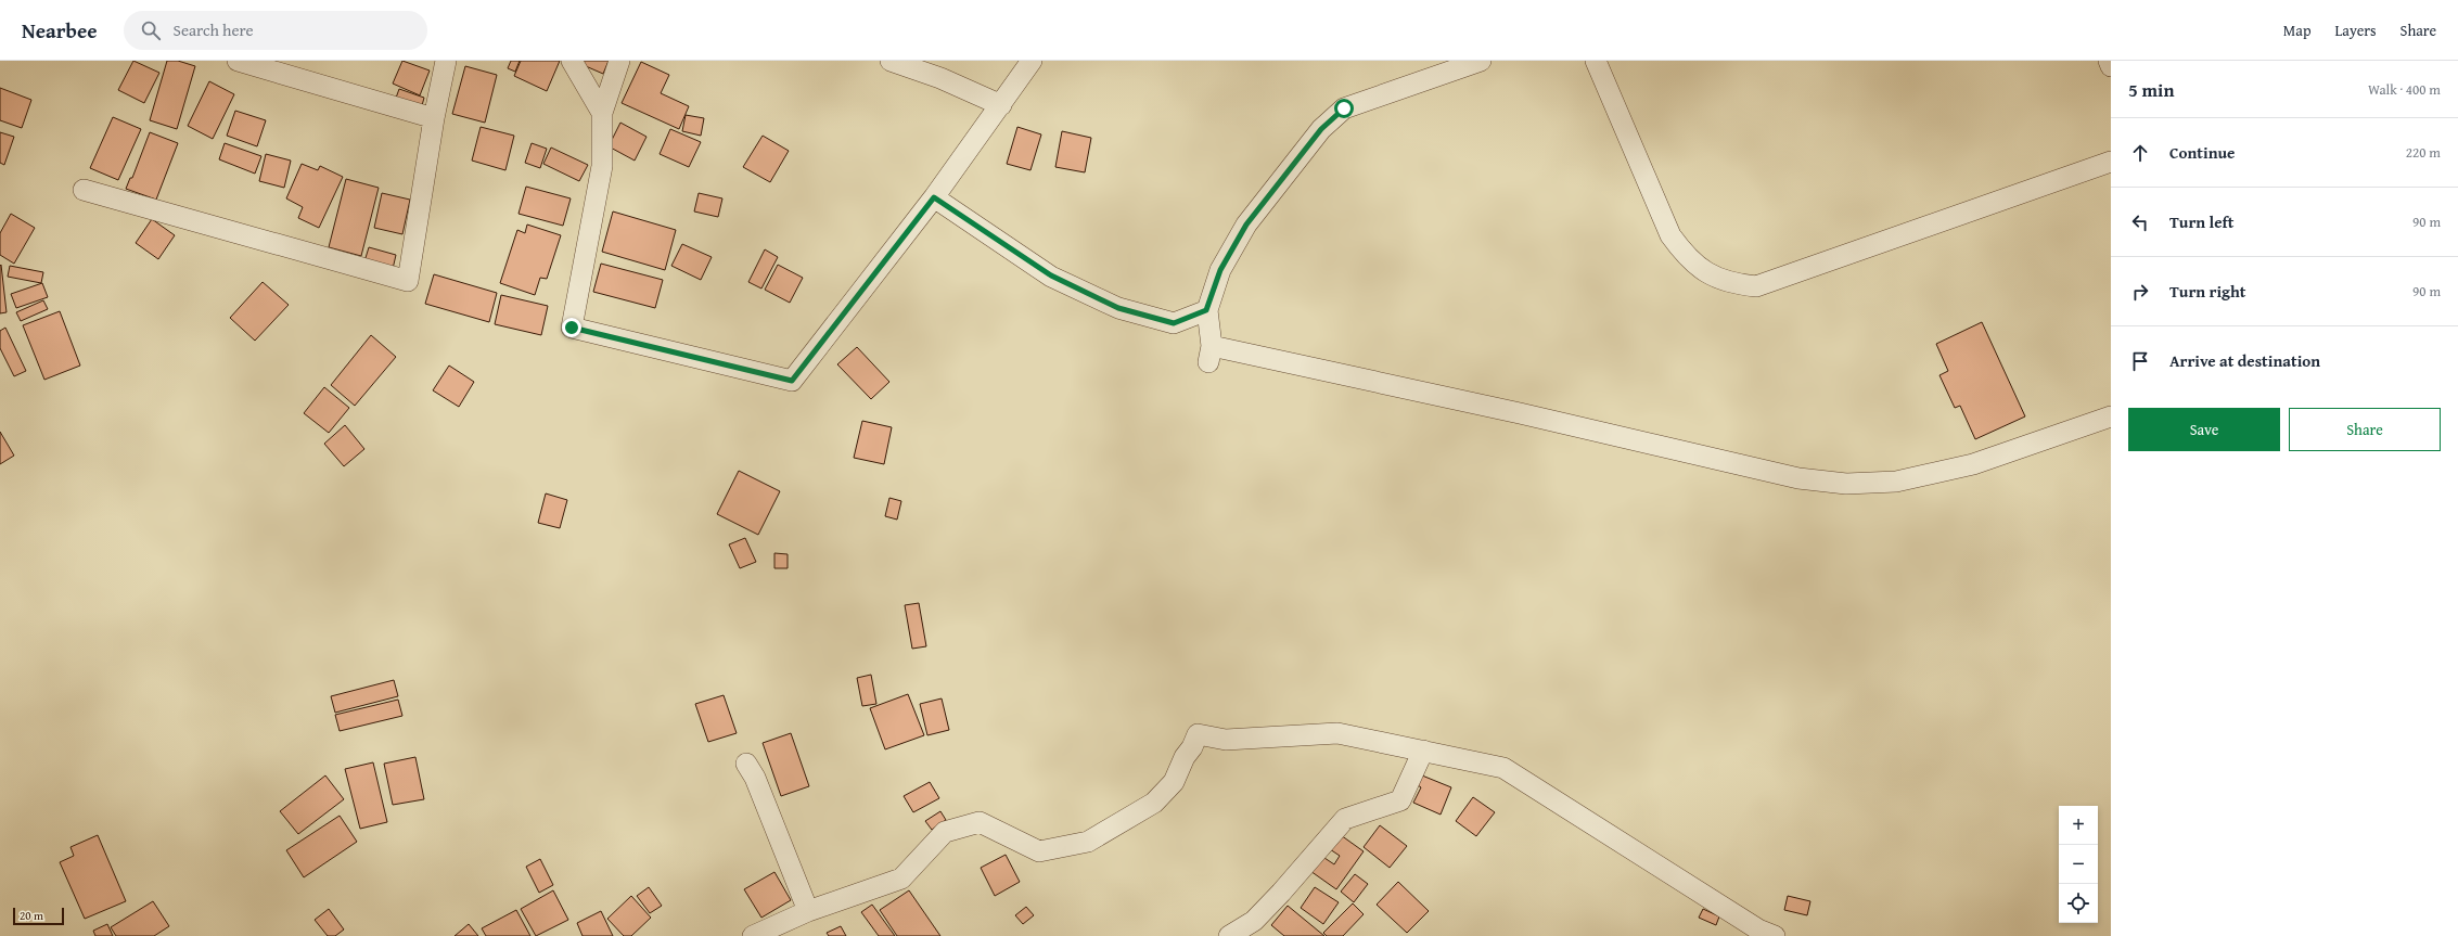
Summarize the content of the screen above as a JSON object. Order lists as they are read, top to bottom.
{
  "scale_bar": "20 m",
  "page": {
    "header": "Nearbee",
    "search": "Search here",
    "nav": ["Map", "Layers", "Share"],
    "heading": ["5 min", "Walk · 400 m"],
    "list": [
      ["Continue", "220 m"],
      ["Turn left", "90 m"],
      ["Turn right", "90 m"],
      "Arrive at destination"
    ],
    "buttons": ["Save", "Share"],
    "map_buttons": ["+", "−"],
    "scale": "20 m"
  }
}
